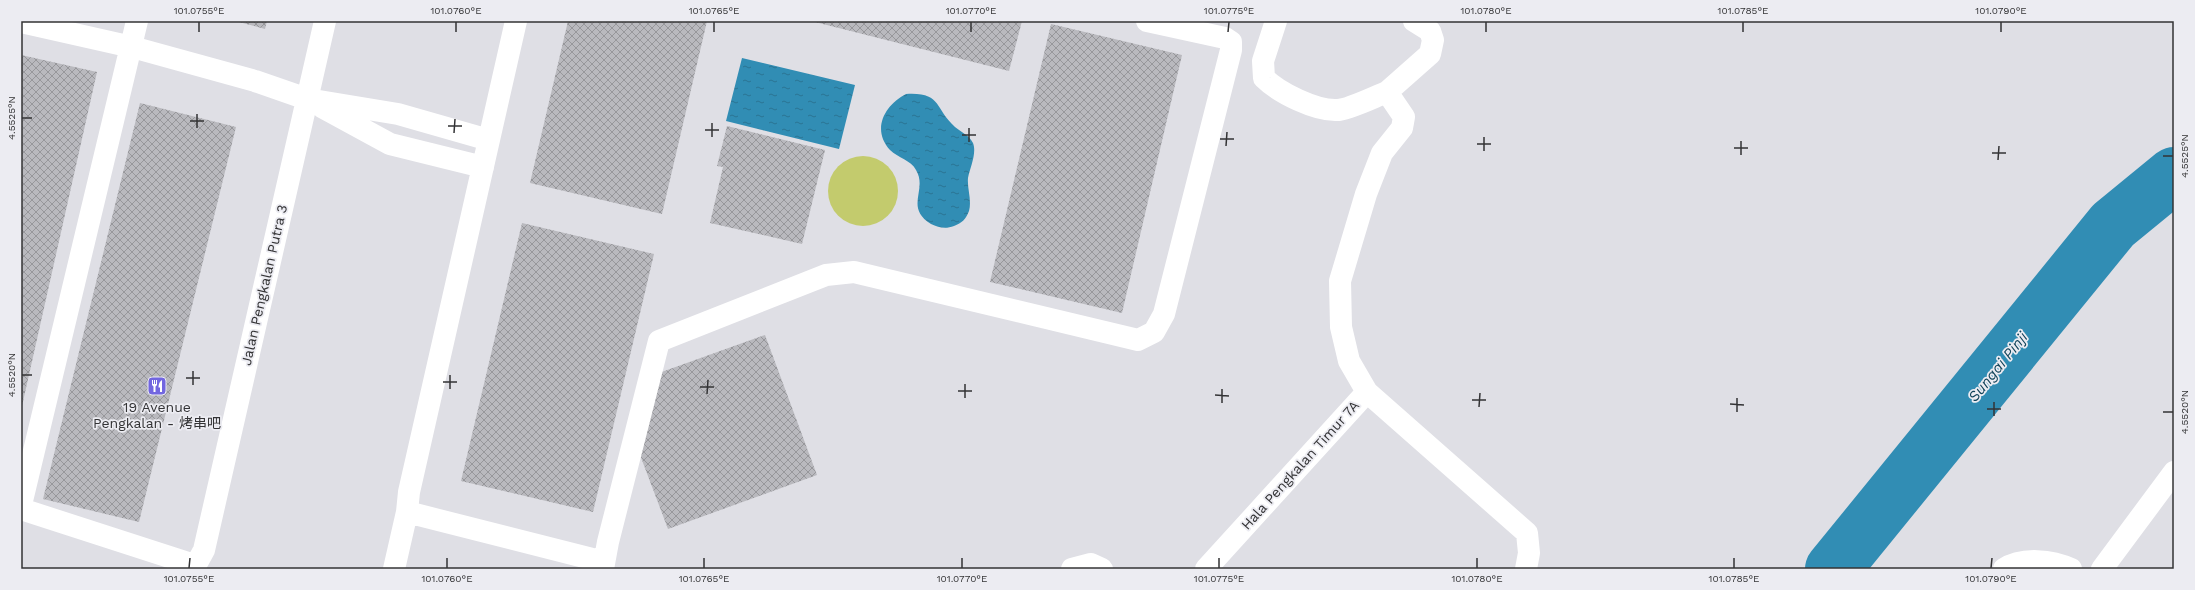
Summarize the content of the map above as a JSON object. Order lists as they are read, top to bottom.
{
  "streets": {
    "street": ["Jalan Pengkalan Putra 3", "Hala Pengkalan Timur 7A"]
  },
  "water": ["Sungai Pinji"],
  "places": {
    "restaurant": ["19 Avenue Pengkalan - 烤串吧"]
  },
  "coordinates": [
    "101.0755°E",
    "101.0760°E",
    "101.0765°E",
    "101.0770°E",
    "101.0775°E",
    "101.0780°E",
    "101.0785°E",
    "101.0790°E",
    "4.5525°N",
    "4.5520°N"
  ]
}
